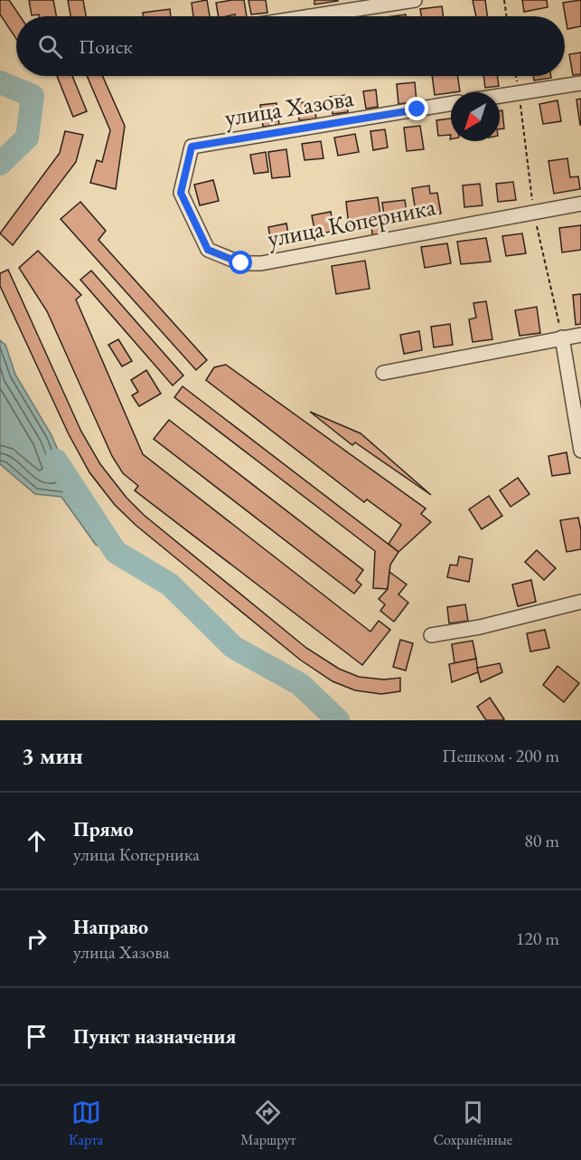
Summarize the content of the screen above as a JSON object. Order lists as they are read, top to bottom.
{
  "streets": {
    "street": ["улица Хазова", "улица Коперника"]
  },
  "crossings": [
    ["улица Хазова", "улица Коперника"]
  ],
  "north": "bottom left",
  "page": {
    "search": "Поиск",
    "heading": ["3 мин", "Пешком · 200 m"],
    "list": [
      ["Прямо", "улица Коперника", "80 m"],
      ["Направо", "улица Хазова", "120 m"],
      "Пункт назначения"
    ],
    "nav": ["Карта", "Маршрут", "Сохранённые"]
  }
}
